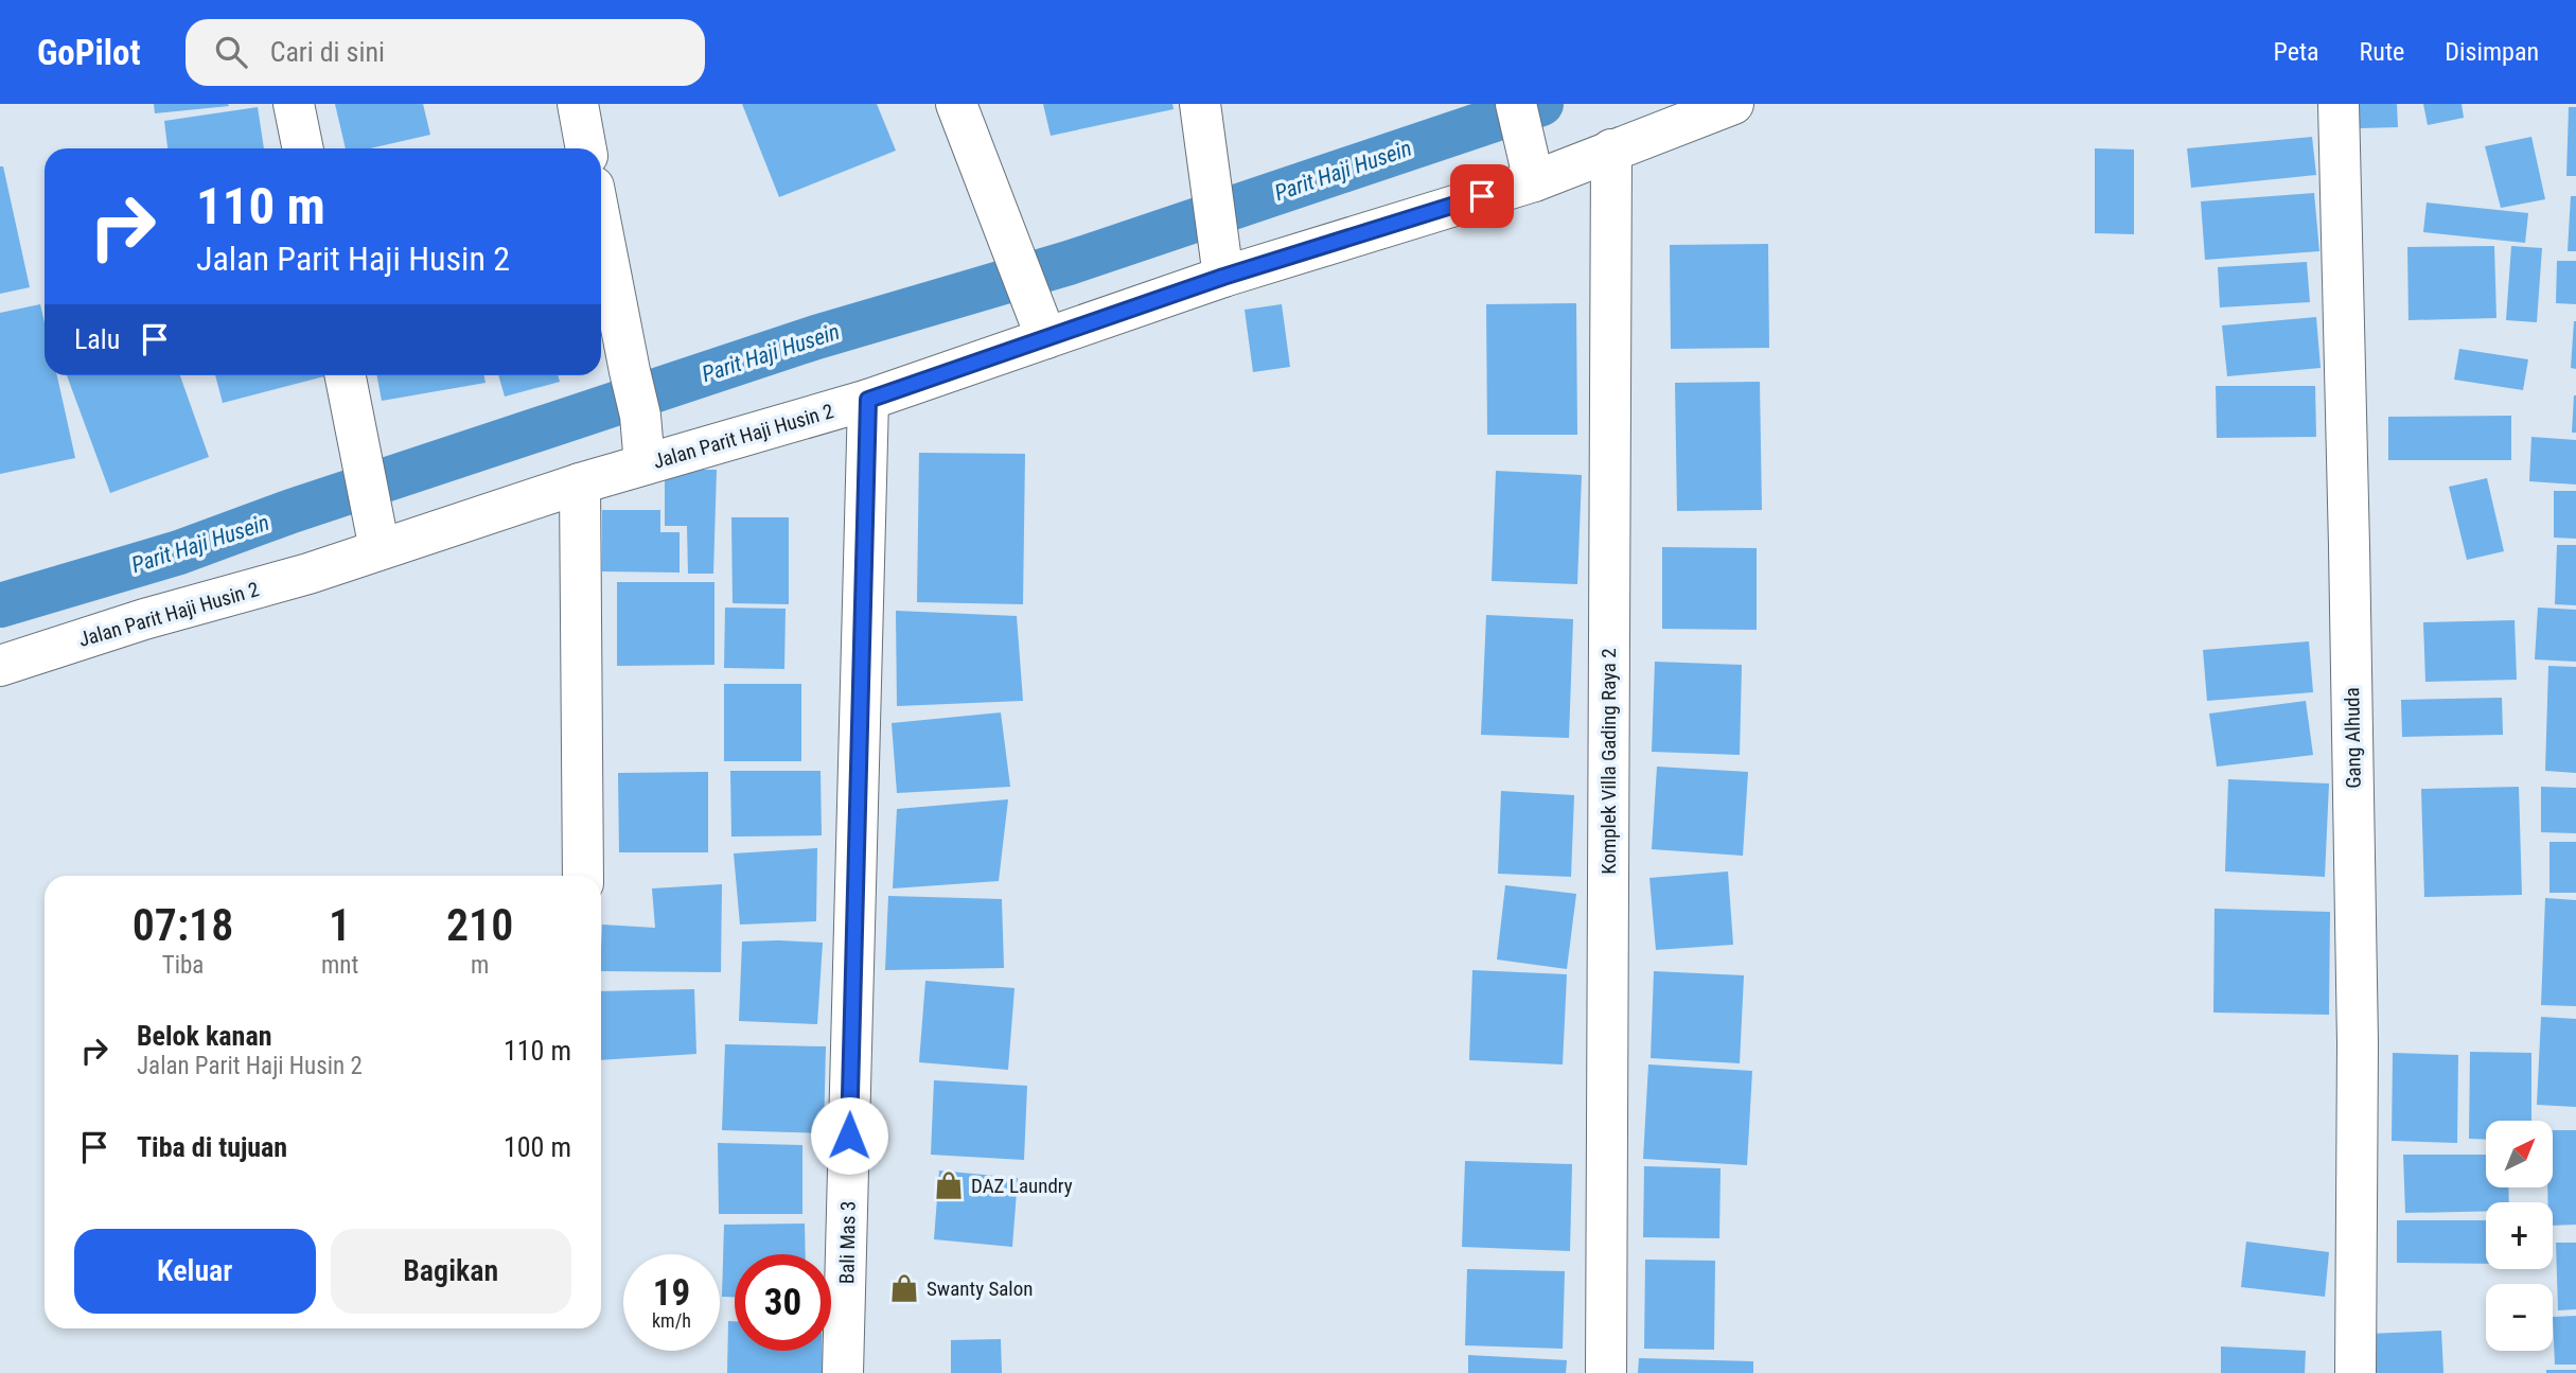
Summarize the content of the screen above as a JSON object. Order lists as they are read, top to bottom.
{
  "streets": {
    "street": [
      "Jalan Parit Haji Husin 2",
      "Gang Alhuda",
      "Komplek Villa Gading Raya 2",
      "Bali Mas 3"
    ]
  },
  "crossings": [
    ["Jalan Parit Haji Husin 2", "Komplek Villa Gading Raya 2"],
    ["Jalan Parit Haji Husin 2", "Bali Mas 3"]
  ],
  "water": ["Parit Haji Husein"],
  "places": {
    "shop": ["DAZ Laundry", "Swanty Salon"]
  },
  "north": "top right",
  "page": {
    "header": "GoPilot",
    "search": "Cari di sini",
    "nav": ["Peta", "Rute", "Disimpan"],
    "turn": ["110 m", "Jalan Parit Haji Husin 2"],
    "then": "Lalu",
    "eta": [
      "07:18",
      "Tiba",
      "1",
      "mnt",
      "210",
      "m"
    ],
    "list": [
      {
        "name": "Belok kanan",
        "note": "Jalan Parit Haji Husin 2",
        "value": "110 m"
      },
      {
        "name": "Tiba di tujuan",
        "value": "100 m"
      }
    ],
    "map_buttons": ["+", "−"],
    "buttons": ["Keluar", "Bagikan"],
    "speed": "19 km/h",
    "limit": "30"
  }
}
